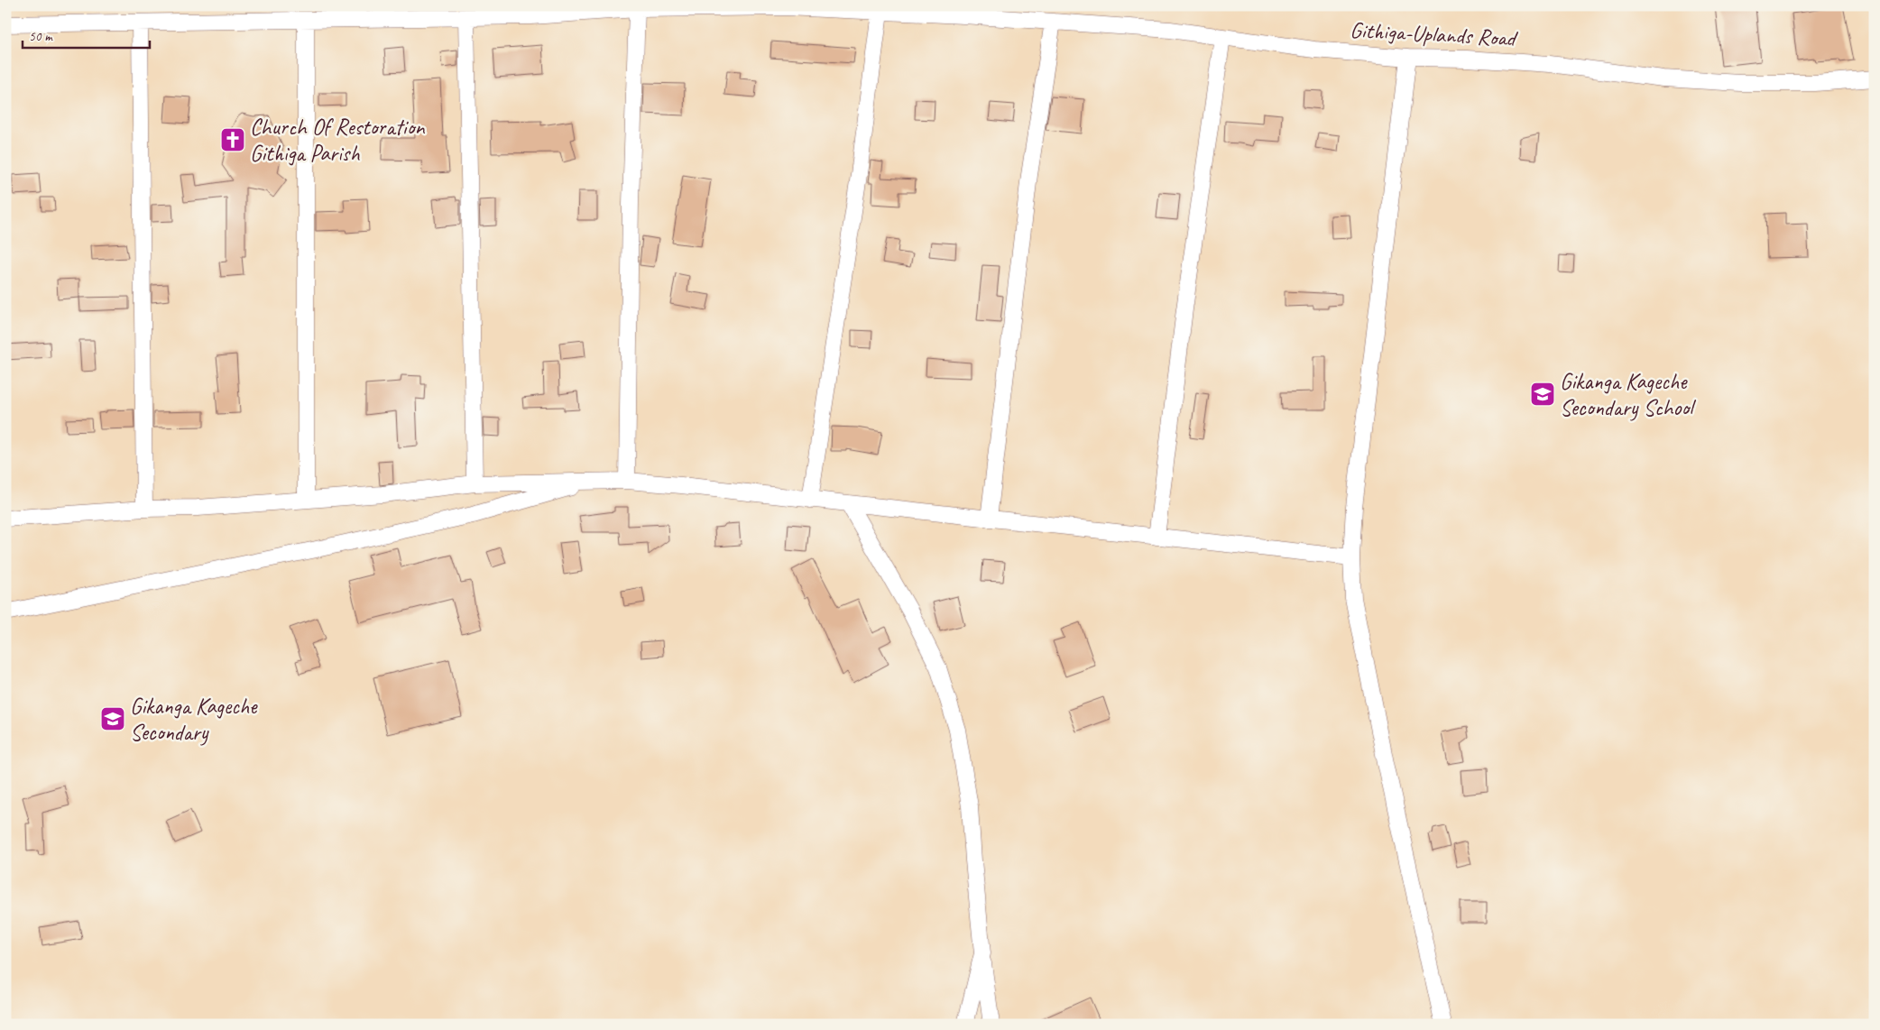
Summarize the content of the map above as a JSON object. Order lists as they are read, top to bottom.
{
  "streets": {
    "street": ["Githiga-Uplands Road"]
  },
  "places": {
    "church": ["Church Of Restoration Githiga Parish"],
    "school or university": ["Gikanga Kageche Secondary School", "Gikanga Kageche Secondary"]
  },
  "scale_bar": "50 m"
}
